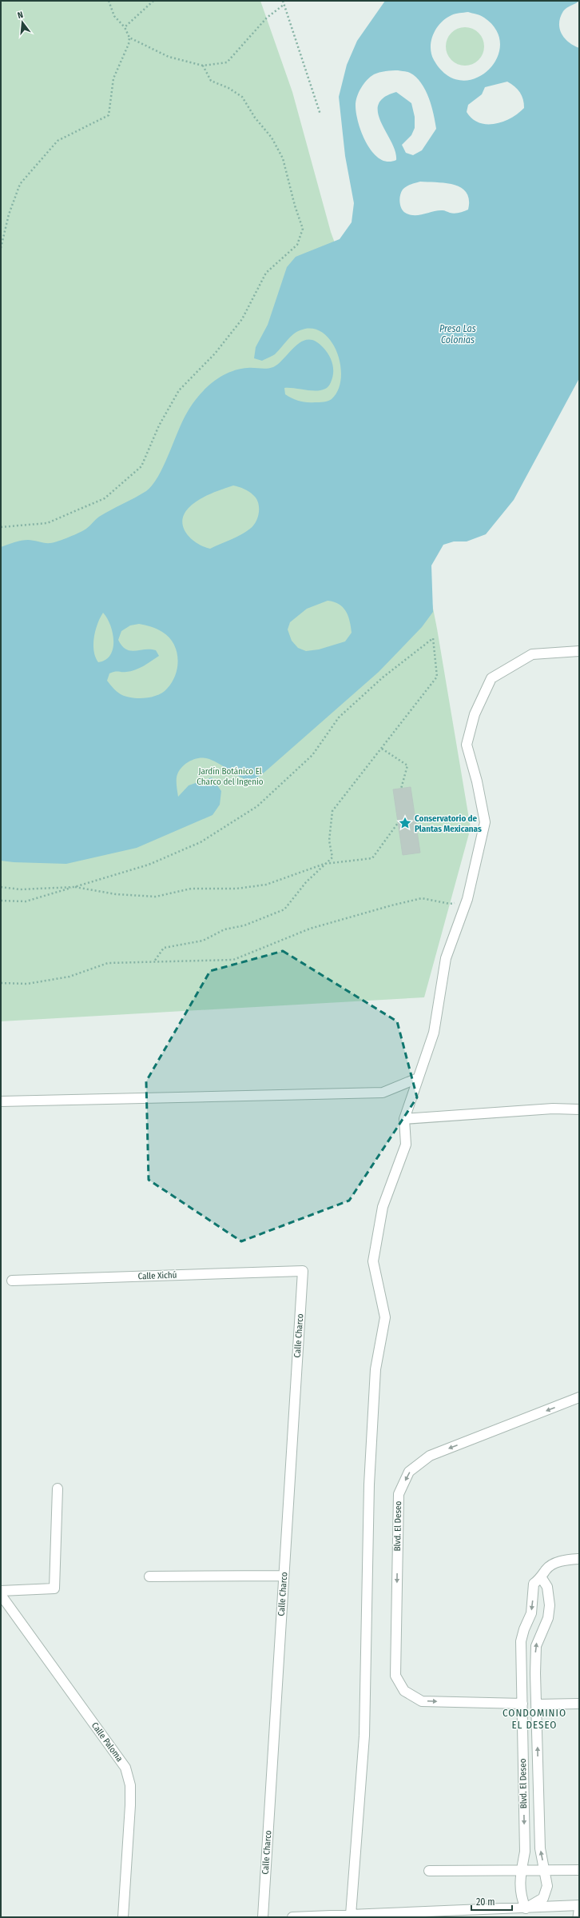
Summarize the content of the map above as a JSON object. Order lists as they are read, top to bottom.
{
  "streets": {
    "street": [
      "Calle Xichú",
      "Calle Charco",
      "Blvd. El Deseo",
      "Calle Paloma"
    ]
  },
  "crossings": [
    ["Calle Xichú", "Calle Charco"]
  ],
  "districts": ["CONDOMINIO EL DESEO"],
  "water": ["Presa Las Colonias"],
  "parks": ["Jardín Botánico El Charco del Ingenio"],
  "places": {
    "place": ["Conservatorio de Plantas Mexicanas"]
  },
  "scale_bar": "20 m",
  "north": "top"
}
